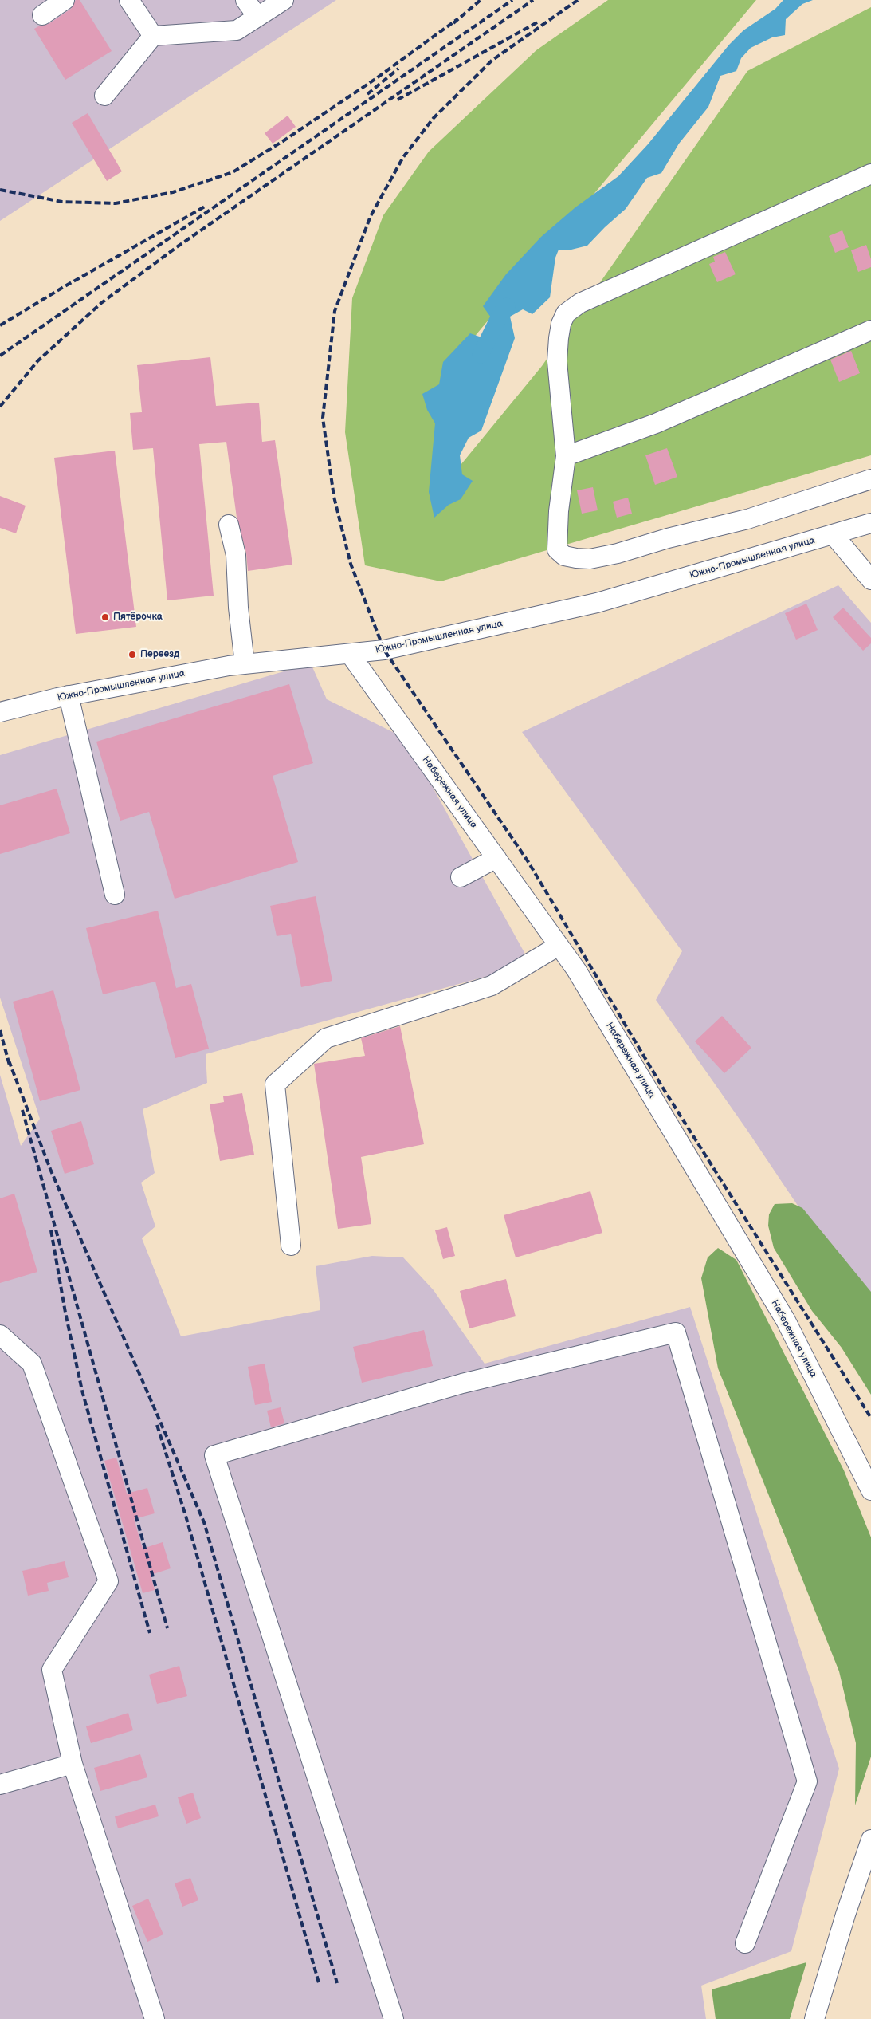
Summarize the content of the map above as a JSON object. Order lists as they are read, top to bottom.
{
  "streets": {
    "street": ["Южно-Промышленная улица", "Набережная улица"]
  },
  "crossings": [
    ["Южно-Промышленная улица", "Набережная улица"]
  ],
  "places": ["Пятёрочка", "Переезд"]
}
